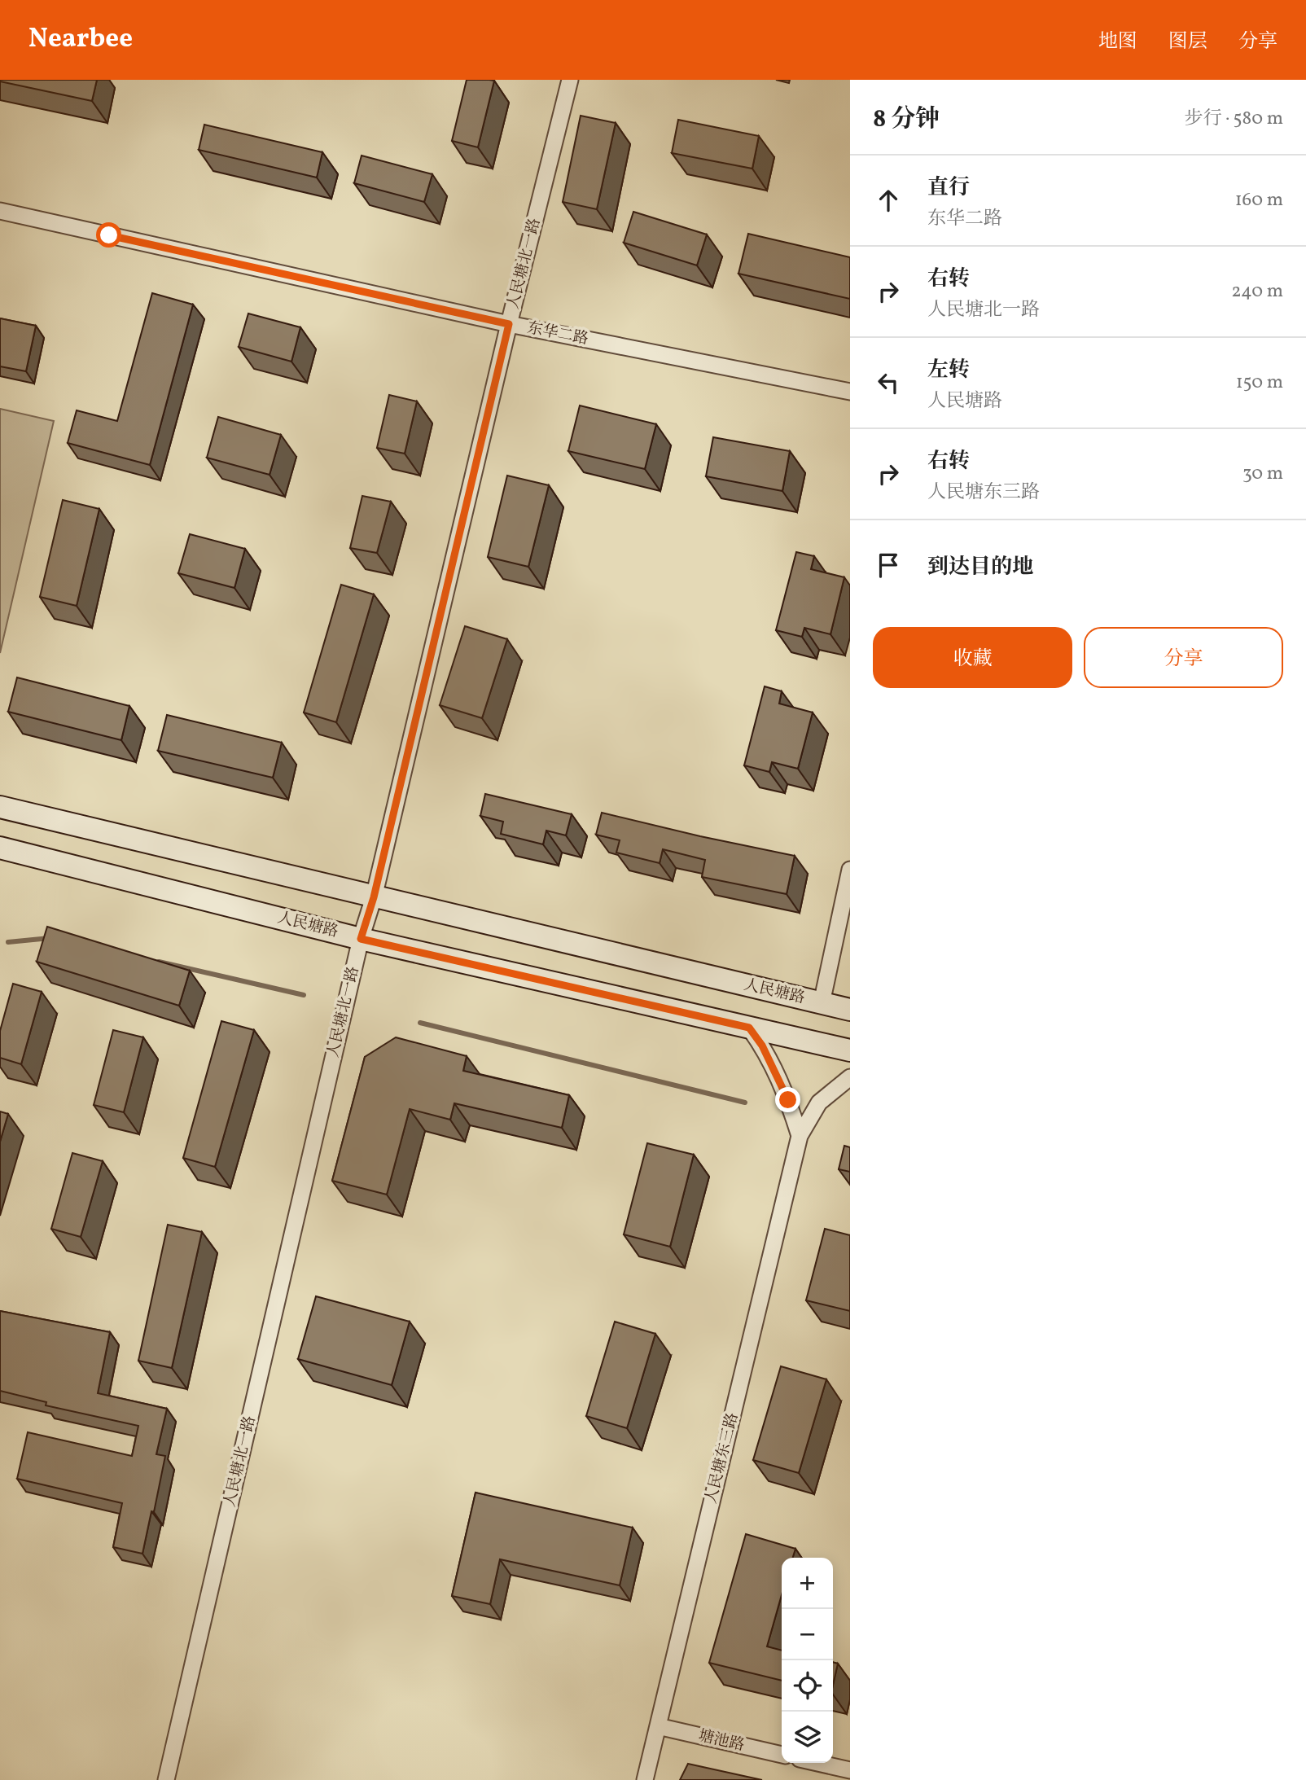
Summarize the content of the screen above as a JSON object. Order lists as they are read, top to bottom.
{
  "streets": {
    "main road": ["人民塘路"],
    "street": [
      "人民塘北一路",
      "东华二路",
      "人民塘东三路",
      "塘池路"
    ]
  },
  "crossings": [
    ["人民塘北一路", "东华二路"],
    ["人民塘北一路", "人民塘路"],
    ["人民塘东三路", "塘池路"]
  ],
  "page": {
    "header": "Nearbee",
    "nav": ["地图", "图层", "分享"],
    "heading": ["8 分钟", "步行 · 580 m"],
    "list": [
      ["直行", "东华二路", "160 m"],
      ["右转", "人民塘北一路", "240 m"],
      ["左转", "人民塘路", "150 m"],
      ["右转", "人民塘东三路", "30 m"],
      "到达目的地"
    ],
    "buttons": ["收藏", "分享"],
    "map_buttons": ["+", "−"]
  }
}
